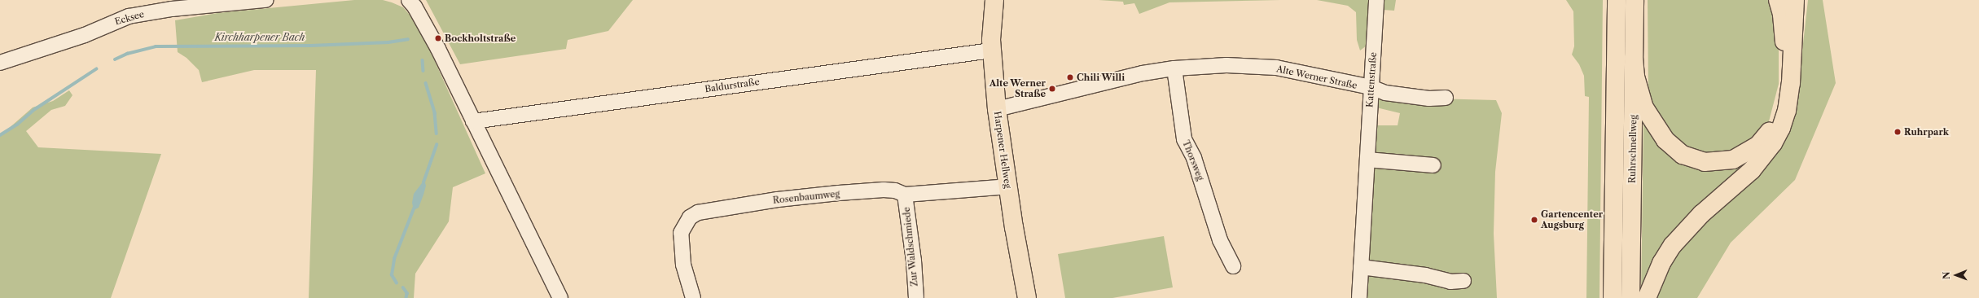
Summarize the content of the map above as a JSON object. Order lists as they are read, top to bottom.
{
  "streets": {
    "main road": ["Ruhrschnellweg", "Harpener Hellweg"],
    "street": [
      "Ecksee",
      "Alte Werner Straße",
      "Kattenstraße",
      "Baldurstraße",
      "Thorsweg",
      "Rosenbaumweg",
      "Zur Waldschmiede"
    ]
  },
  "crossings": [
    ["Alte Werner Straße", "Kattenstraße"],
    ["Alte Werner Straße", "Harpener Hellweg"],
    ["Alte Werner Straße", "Thorsweg"],
    ["Baldurstraße", "Harpener Hellweg"],
    ["Harpener Hellweg", "Rosenbaumweg"],
    ["Rosenbaumweg", "Zur Waldschmiede"]
  ],
  "water": ["Kirchharpener Bach"],
  "places": [
    "Bockholtstraße",
    "Chili Willi",
    "Alte Werner Straße",
    "Ruhrpark",
    "Gartencenter Augsburg"
  ],
  "north": "left"
}
